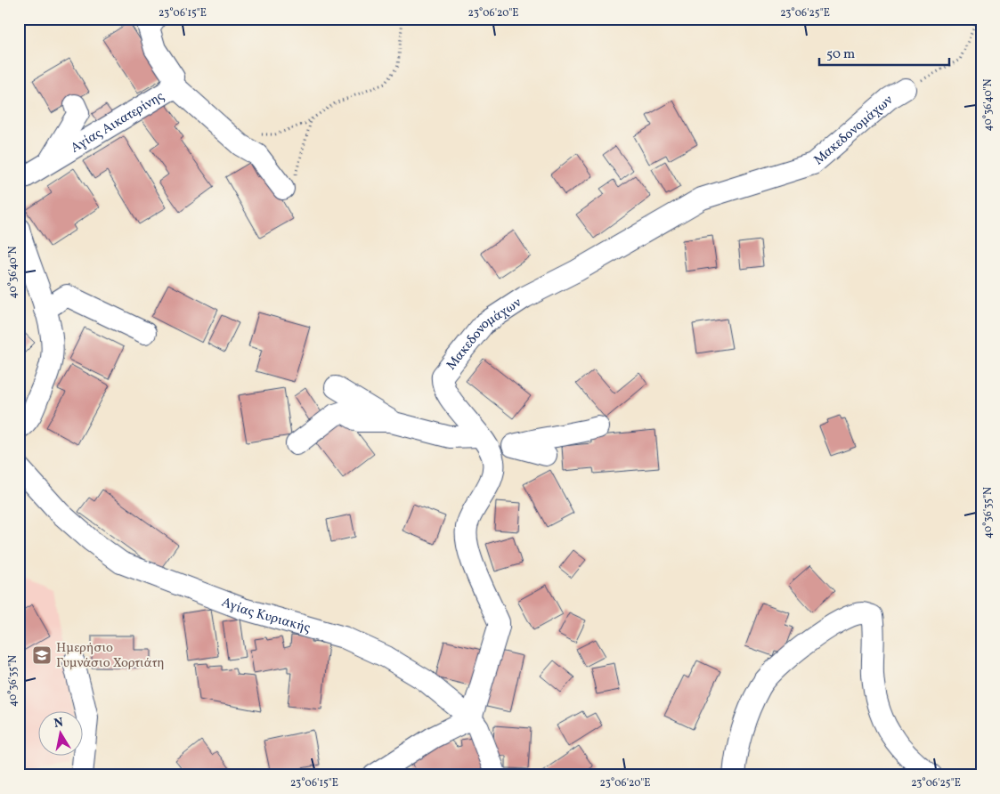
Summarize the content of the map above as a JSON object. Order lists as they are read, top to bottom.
{
  "streets": {
    "street": ["Αγίας Αικατερίνης", "Μακεδονομάχων", "Αγίας Κυριακής"]
  },
  "places": {
    "school or university": ["Ημερήσιο Γυμνάσιο Χορτιάτη"]
  },
  "scale_bar": "50 m",
  "north": "top",
  "coordinates": [
    "23°06'15\"E",
    "23°06'20\"E",
    "23°06'25\"E",
    "40°36'40\"N",
    "40°36'35\"N"
  ]
}
